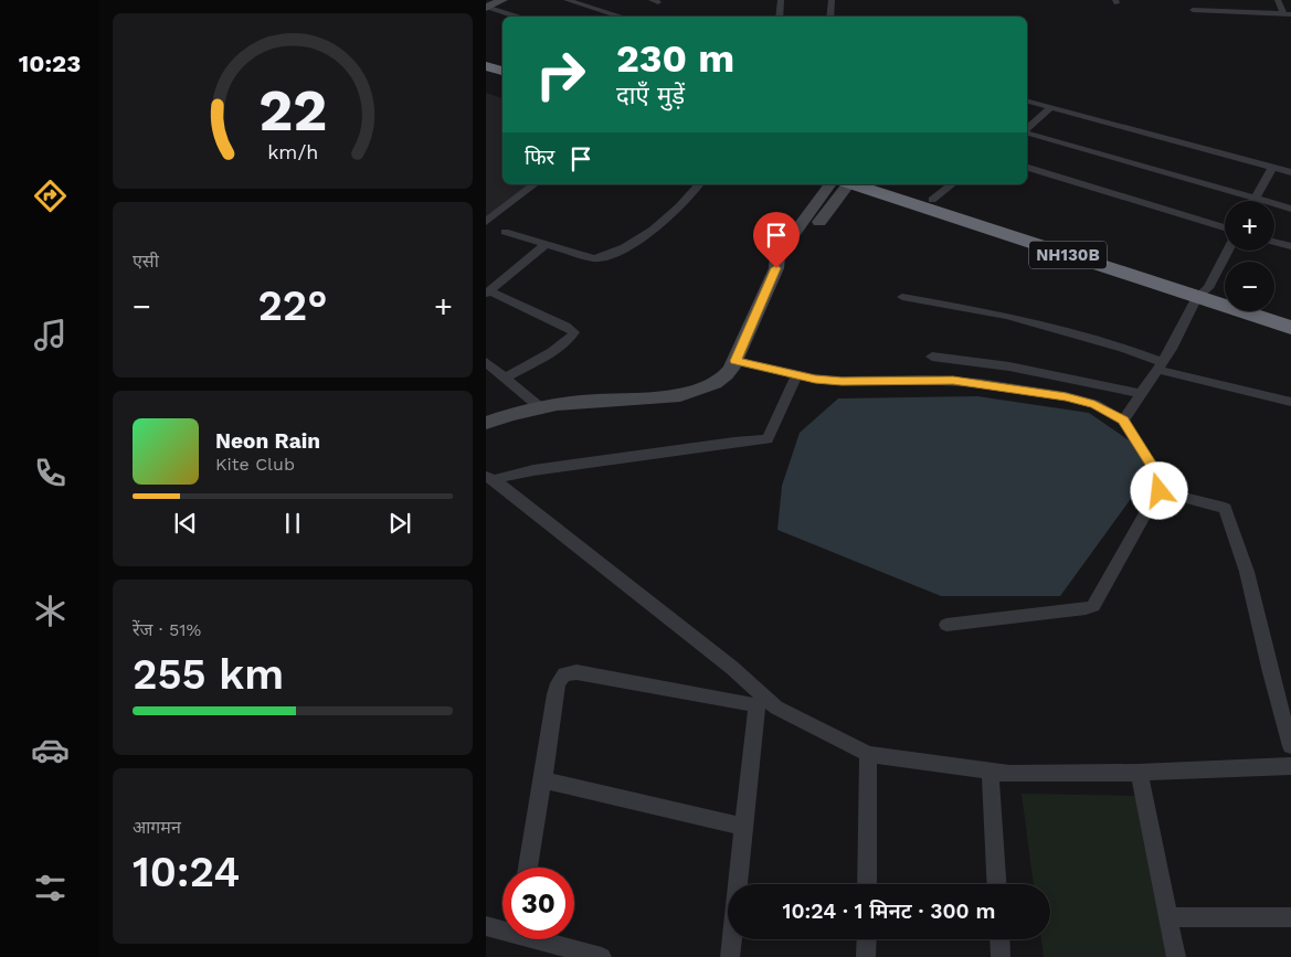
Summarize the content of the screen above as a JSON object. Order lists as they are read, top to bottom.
{
  "streets": {
    "highway": ["NH130B"]
  },
  "page": {
    "tabs": "10:23",
    "turn": ["230 m", "दाएँ मुड़ें"],
    "then": "फिर",
    "map_buttons": ["+", "−"],
    "tile": [
      "एसी",
      ["रेंज · 51%", "255 km"],
      ["आगमन", "10:24"]
    ],
    "heat": ["−", "22°", "+"],
    "song": ["Neon Rain", "Kite Club"],
    "limit": "30",
    "trip": "10:24 · 1 मिनट · 300 m",
    "gauge": ["22", "km/h"]
  }
}
